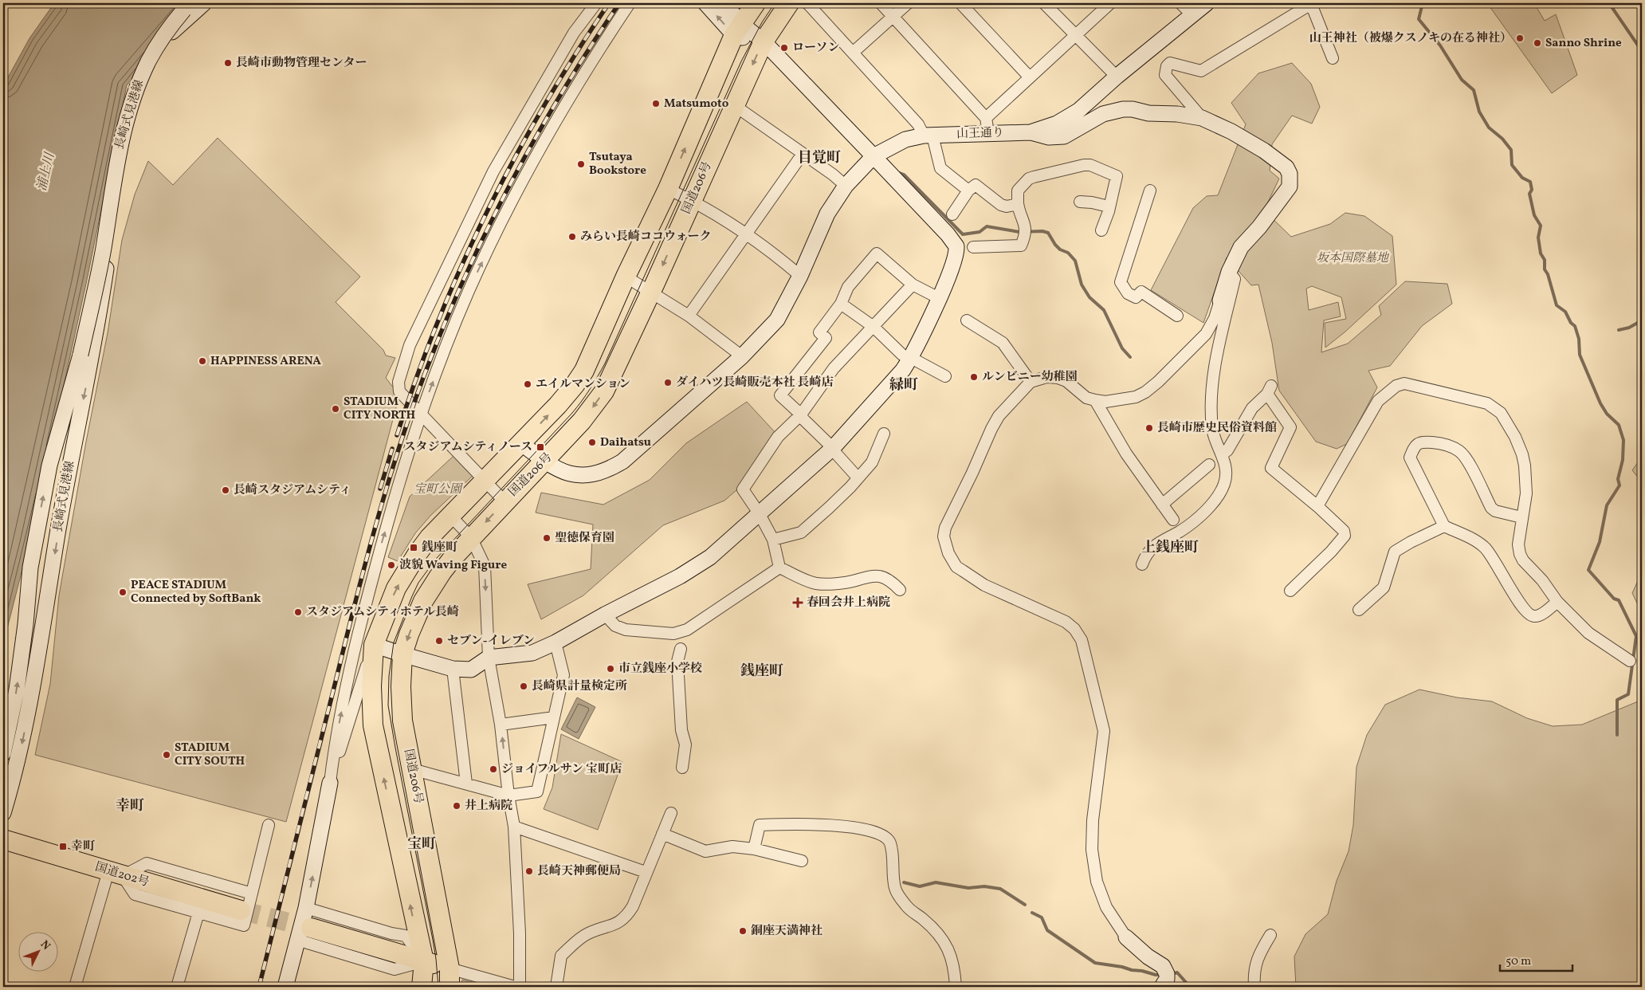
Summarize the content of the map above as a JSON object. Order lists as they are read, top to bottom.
{
  "streets": {
    "highway": ["国道206号", "国道202号"],
    "street": ["長崎式見港線", "山王通り"]
  },
  "crossings": [
    ["山王通り", "国道206号"]
  ],
  "districts": [
    "目覚町",
    "緑町",
    "上銭座町",
    "銭座町",
    "幸町",
    "宝町"
  ],
  "water": ["浦上川"],
  "parks": ["坂本国際墓地", "宝町公園"],
  "places": {
    "other": [
      "山王神社（被爆クスノキの在る神社）",
      "Sanno Shrine",
      "ローソン",
      "長崎市動物管理センター",
      "Matsumoto",
      "Tsutaya Bookstore",
      "みらい長崎ココウォーク",
      "HAPPINESS ARENA",
      "ルンビニー幼稚園",
      "ダイハツ長崎販売本社 長崎店",
      "エイルマンション",
      "STADIUM CITY NORTH",
      "長崎市歴史民俗資料館",
      "Daihatsu",
      "長崎スタジアムシティ",
      "聖徳保育園",
      "波貌 Waving Figure",
      "PEACE STADIUM Connected by SoftBank",
      "スタジアムシティホテル長崎",
      "セブン-イレブン",
      "市立銭座小学校",
      "長崎県計量検定所",
      "STADIUM CITY SOUTH",
      "ジョイフルサン 宝町店",
      "井上病院",
      "長崎天神郵便局",
      "銅座天満神社"
    ],
    "transit": ["スタジアムシティノース", "銭座町", "幸町"],
    "health": ["春回会井上病院"]
  },
  "scale_bar": "50 m",
  "north": "top right"
}
